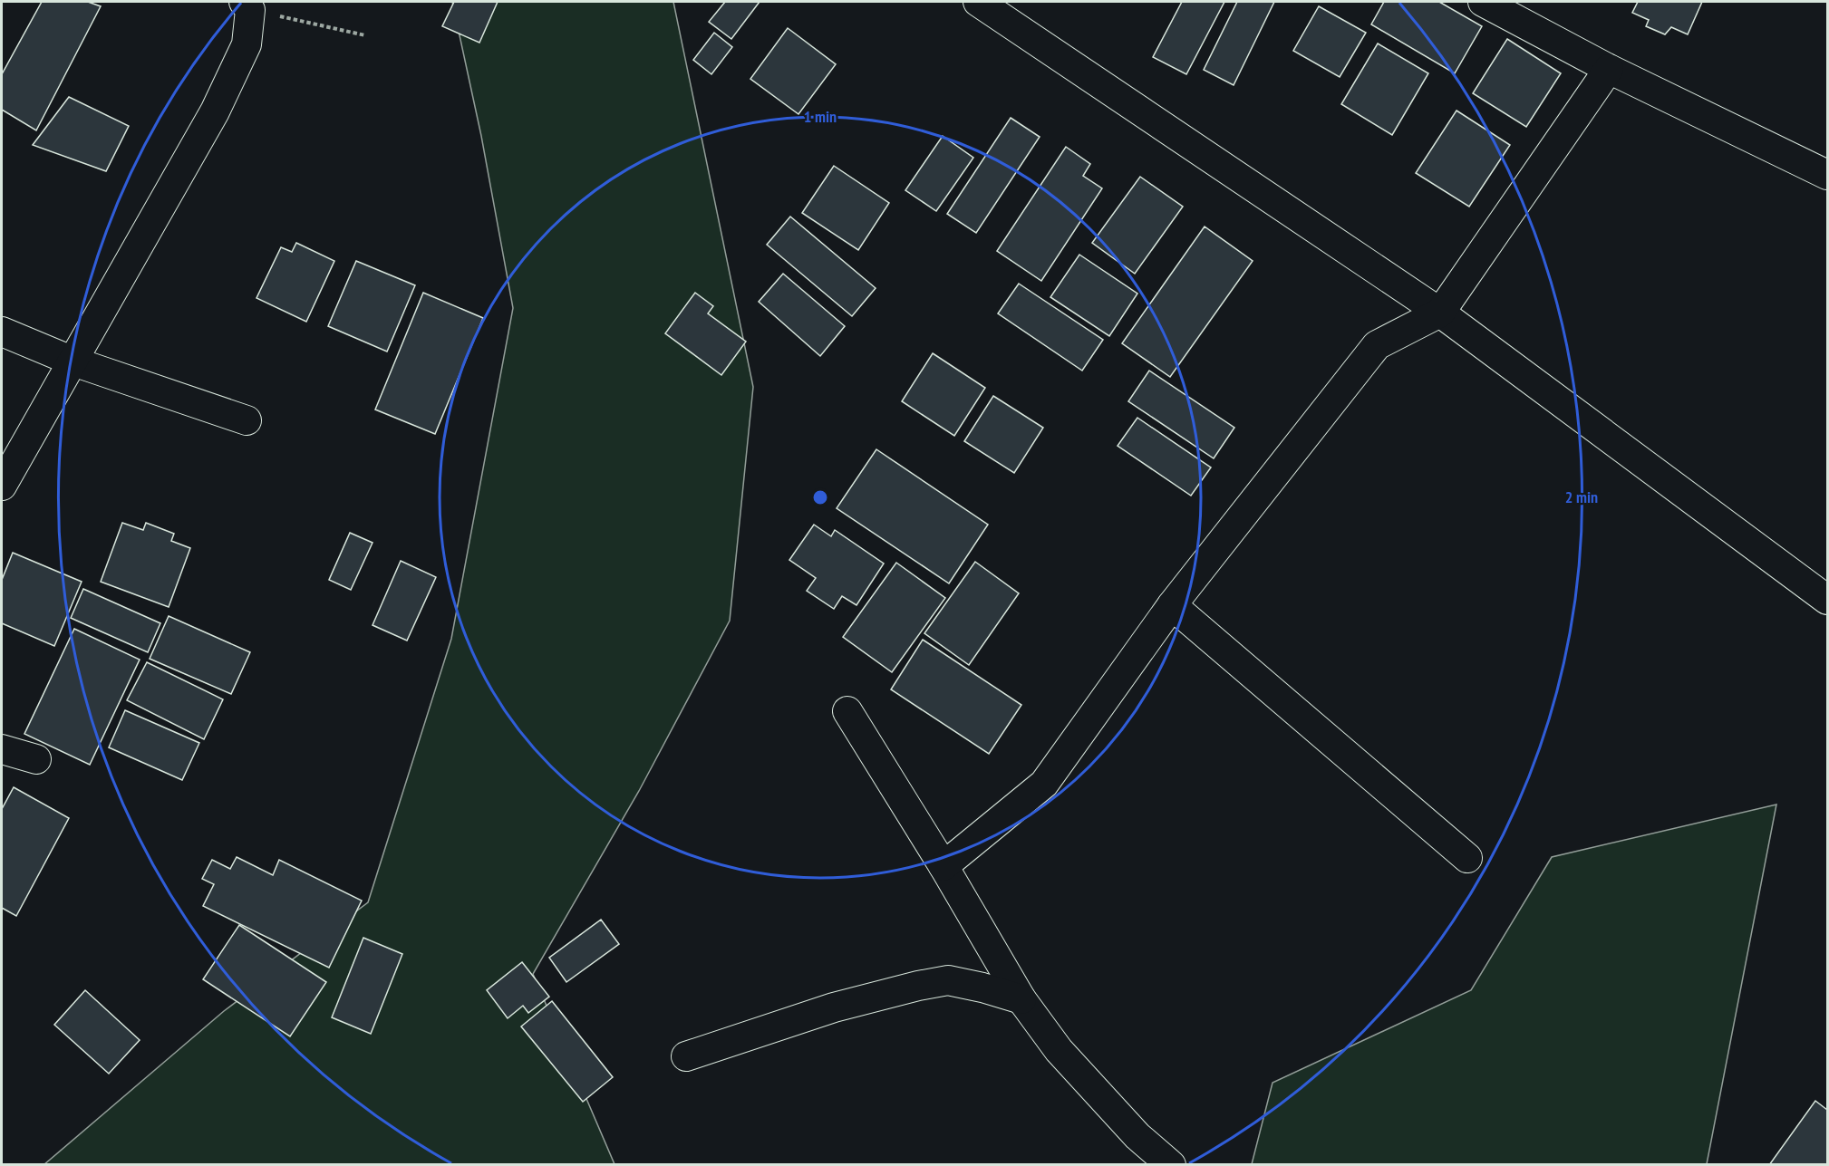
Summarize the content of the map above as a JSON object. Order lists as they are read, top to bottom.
{
  "rings": ["1 min", "2 min"]
}
